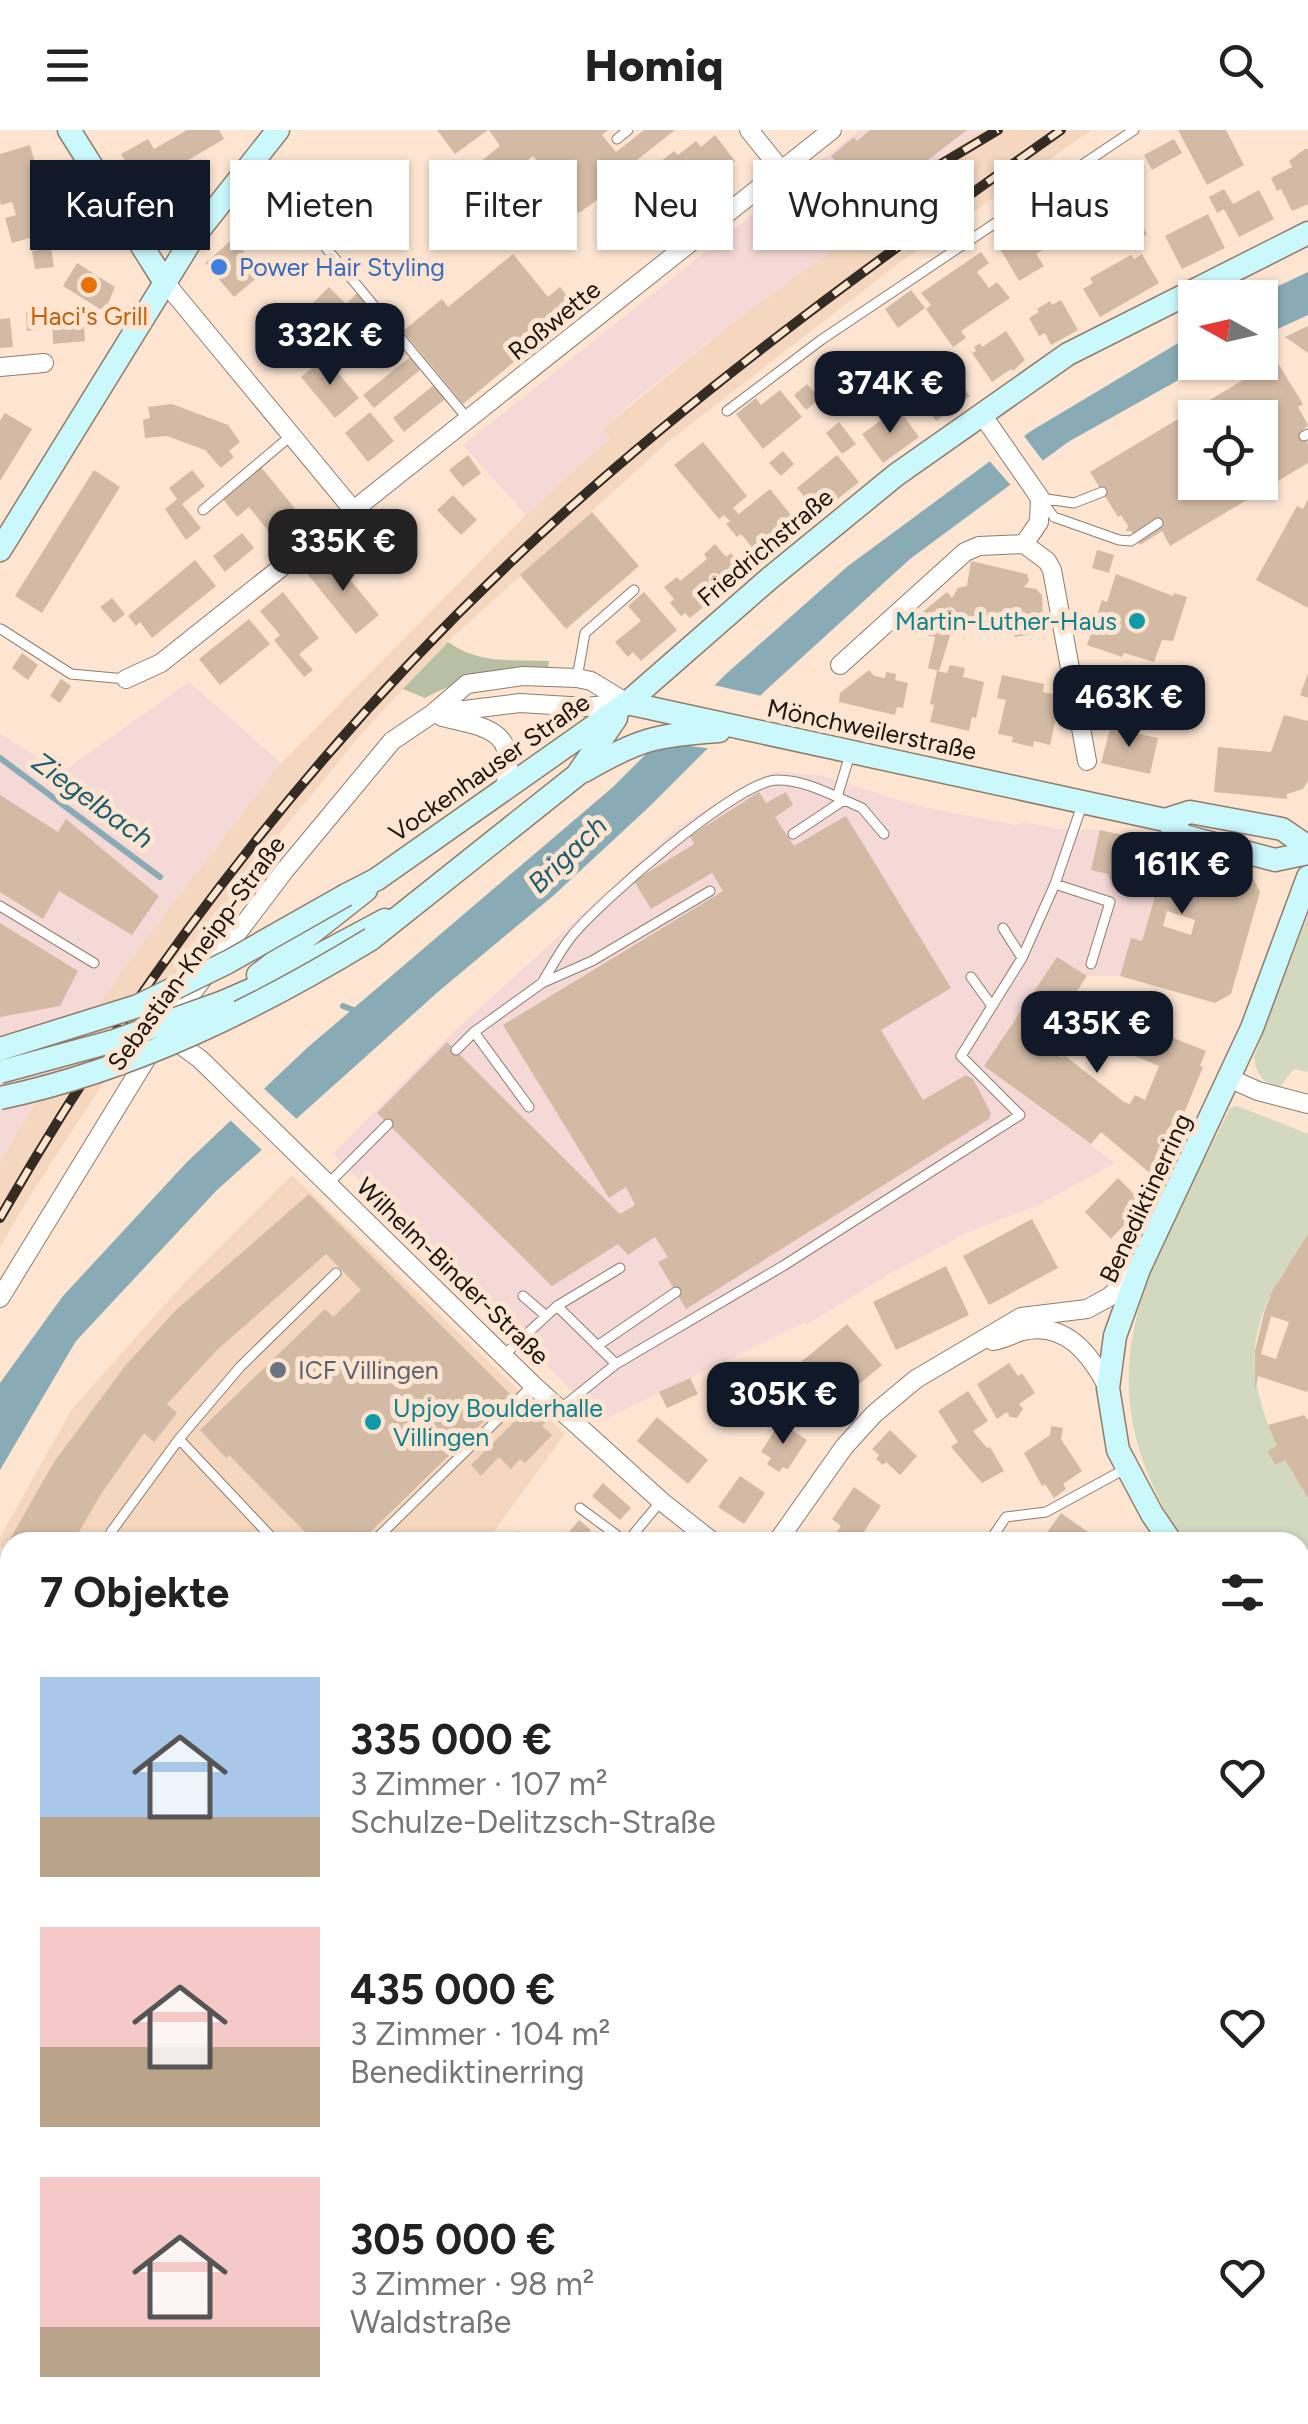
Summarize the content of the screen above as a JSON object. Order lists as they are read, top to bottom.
{
  "streets": {
    "main road": [
      "Friedrichstraße",
      "Mönchweilerstraße",
      "Vockenhauser Straße",
      "Benediktinerring"
    ],
    "street": ["Roßwette", "Sebastian-Kneipp-Straße", "Wilhelm-Binder-Straße"]
  },
  "crossings": [
    ["Friedrichstraße", "Mönchweilerstraße"],
    ["Friedrichstraße", "Vockenhauser Straße"],
    ["Friedrichstraße", "Sebastian-Kneipp-Straße"],
    ["Mönchweilerstraße", "Vockenhauser Straße"],
    ["Mönchweilerstraße", "Sebastian-Kneipp-Straße"],
    ["Vockenhauser Straße", "Sebastian-Kneipp-Straße"],
    ["Sebastian-Kneipp-Straße", "Wilhelm-Binder-Straße"]
  ],
  "water": ["Ziegelbach", "Brigach"],
  "places": [
    "Power Hair Styling",
    "Haci's Grill",
    "Martin-Luther-Haus",
    "ICF Villingen",
    "Upjoy Boulderhalle Villingen"
  ],
  "north": "left",
  "page": {
    "header": "Homiq",
    "chip": [
      "Kaufen",
      "Mieten",
      "Filter",
      "Neu",
      "Wohnung",
      "Haus"
    ],
    "price": [
      "332K €",
      "374K €",
      "335K €",
      "463K €",
      "161K €",
      "435K €",
      "305K €"
    ],
    "heading": "7 Objekte",
    "list": [
      {
        "name": "335 000 €",
        "note": "3 Zimmer · 107 m² · Schulze-Delitzsch-Straße"
      },
      {
        "name": "435 000 €",
        "note": "3 Zimmer · 104 m² · Benediktinerring"
      },
      {
        "name": "305 000 €",
        "note": "3 Zimmer · 98 m² · Waldstraße"
      }
    ]
  }
}
